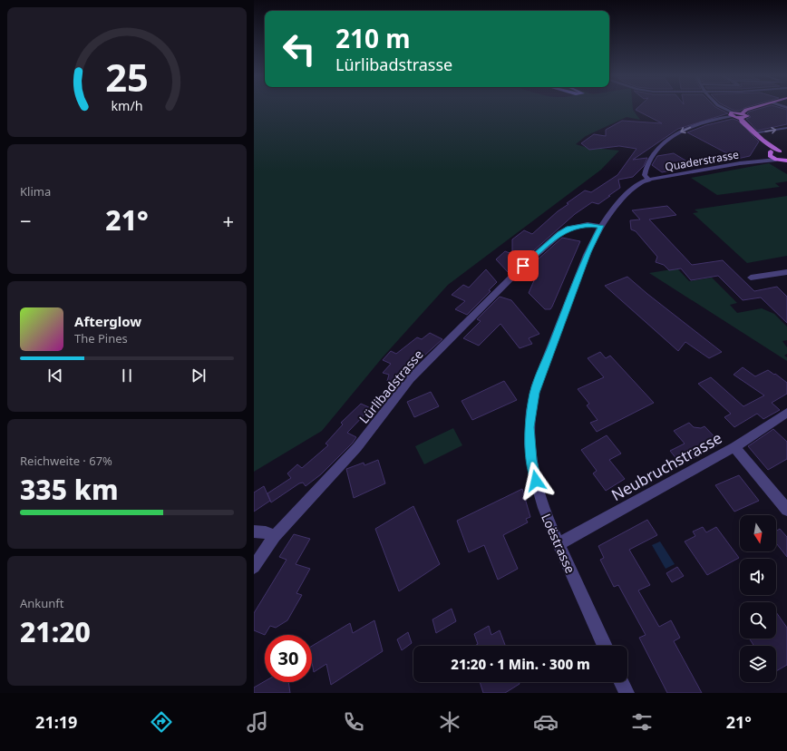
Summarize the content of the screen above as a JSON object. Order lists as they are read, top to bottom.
{
  "streets": {
    "street": [
      "Quaderstrasse",
      "Lürlibadstrasse",
      "Neubruchstrasse",
      "Loëstrasse"
    ]
  },
  "crossings": [
    ["Quaderstrasse", "Loëstrasse"],
    ["Lürlibadstrasse", "Loëstrasse"],
    ["Neubruchstrasse", "Loëstrasse"]
  ],
  "north": "bottom",
  "page": {
    "turn": ["210 m", "Lürlibadstrasse"],
    "tile": [
      "Klima",
      ["Reichweite · 67%", "335 km"],
      ["Ankunft", "21:20"]
    ],
    "heat": ["−", "21°", "+"],
    "song": ["Afterglow", "The Pines"],
    "limit": "30",
    "trip": "21:20 · 1 Min. · 300 m",
    "tabs": ["21:19", "21°"],
    "gauge": ["25", "km/h"]
  }
}
